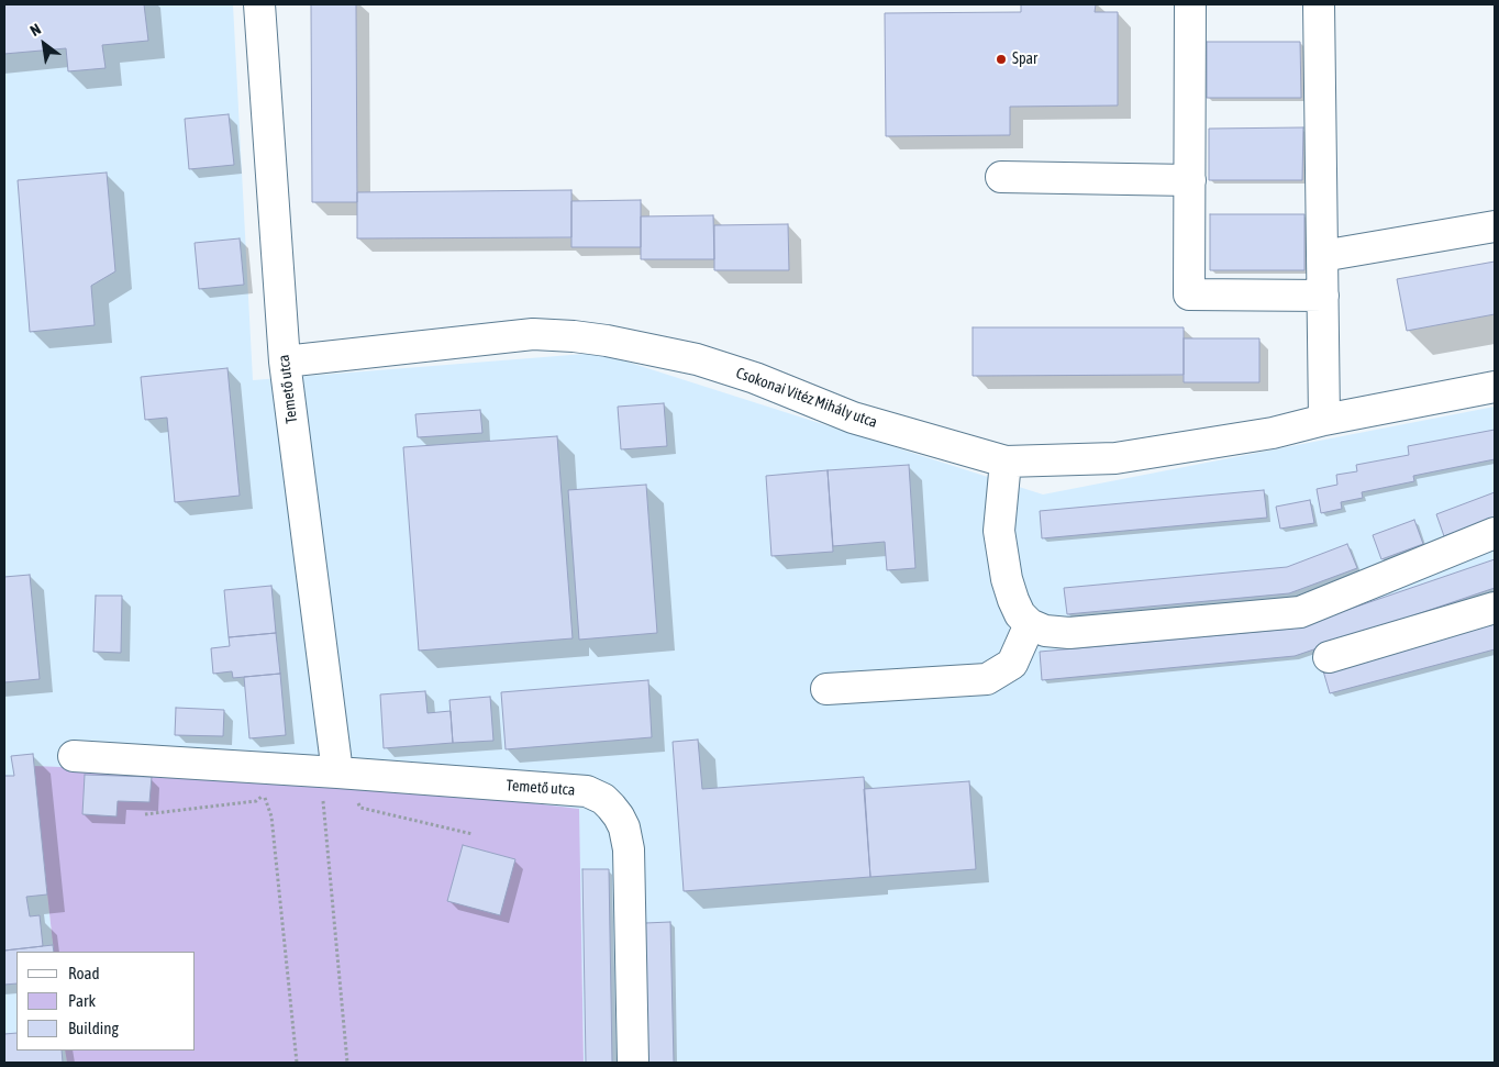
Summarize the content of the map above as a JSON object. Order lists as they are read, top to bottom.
{
  "streets": {
    "street": ["Temető utca", "Csokonai Vitéz Mihály utca"]
  },
  "crossings": [
    ["Temető utca", "Csokonai Vitéz Mihály utca"]
  ],
  "places": ["Spar"],
  "legend": ["Road", "Park", "Building"],
  "north": "top left"
}
